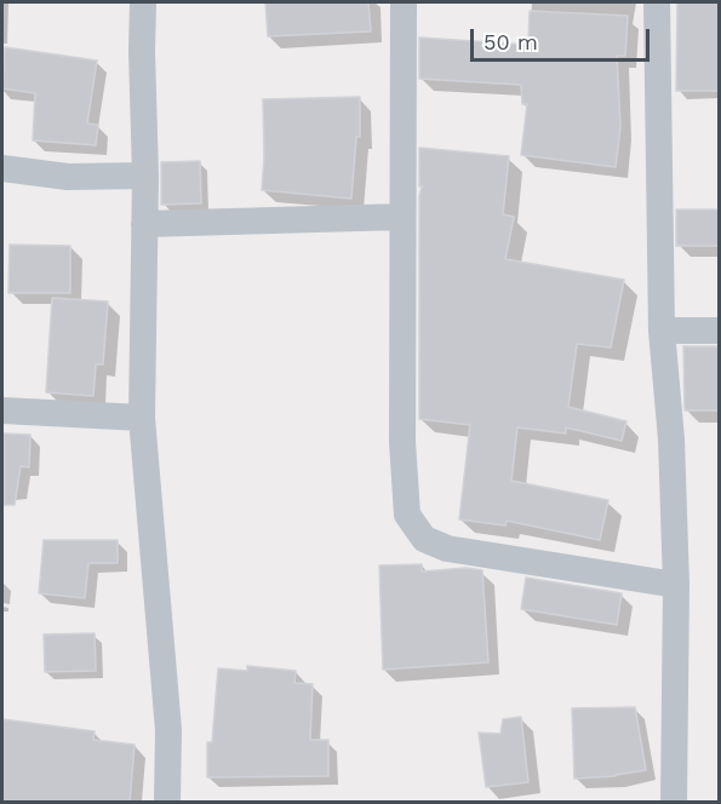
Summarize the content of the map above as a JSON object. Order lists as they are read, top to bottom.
{
  "scale_bar": "50 m"
}
